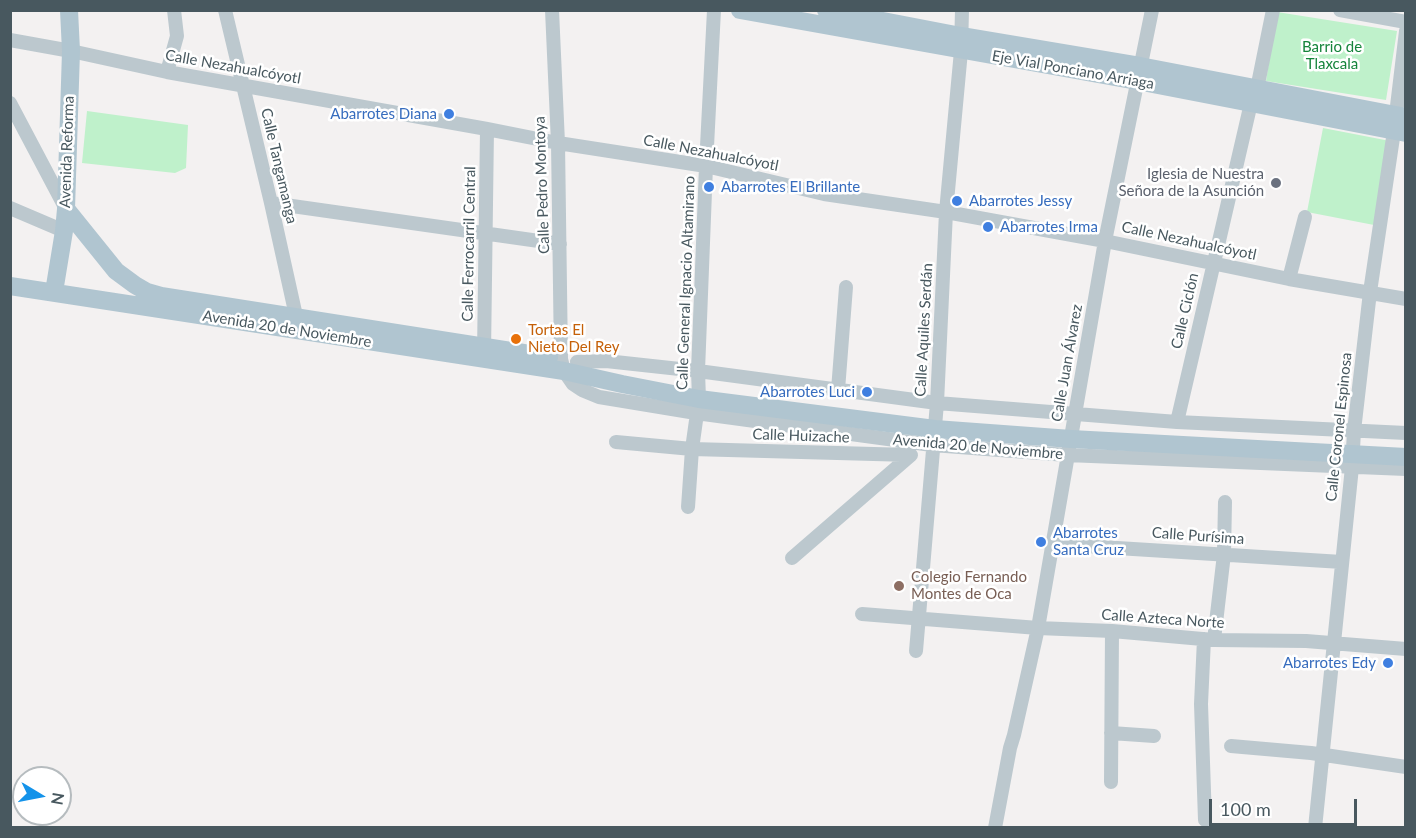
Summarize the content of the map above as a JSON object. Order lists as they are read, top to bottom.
{
  "streets": {
    "main road": ["Eje Vial Ponciano Arriaga", "Avenida Reforma", "Avenida 20 de Noviembre"],
    "street": [
      "Calle Nezahualcóyotl",
      "Calle Tangamanga",
      "Calle Pedro Montoya",
      "Calle Ferrocarril Central",
      "Calle General Ignacio Altamirano",
      "Calle Ciclón",
      "Calle Aquiles Serdán",
      "Calle Juan Álvarez",
      "Calle Coronel Espinosa",
      "Calle Huizache",
      "Calle Purísima",
      "Calle Azteca Norte"
    ]
  },
  "crossings": [
    ["Calle Nezahualcóyotl", "Avenida Reforma"],
    ["Calle Nezahualcóyotl", "Calle Tangamanga"],
    ["Calle Nezahualcóyotl", "Calle Pedro Montoya"],
    ["Calle Nezahualcóyotl", "Calle Ferrocarril Central"],
    ["Calle Nezahualcóyotl", "Calle General Ignacio Altamirano"],
    ["Calle Nezahualcóyotl", "Calle Ciclón"],
    ["Calle Nezahualcóyotl", "Calle Aquiles Serdán"],
    ["Calle Nezahualcóyotl", "Calle Juan Álvarez"],
    ["Calle Nezahualcóyotl", "Calle Coronel Espinosa"],
    ["Eje Vial Ponciano Arriaga", "Calle Ciclón"],
    ["Eje Vial Ponciano Arriaga", "Calle Aquiles Serdán"],
    ["Eje Vial Ponciano Arriaga", "Calle Juan Álvarez"],
    ["Eje Vial Ponciano Arriaga", "Calle Coronel Espinosa"],
    ["Avenida Reforma", "Avenida 20 de Noviembre"],
    ["Calle Tangamanga", "Avenida 20 de Noviembre"],
    ["Calle Pedro Montoya", "Avenida 20 de Noviembre"],
    ["Calle Ferrocarril Central", "Avenida 20 de Noviembre"],
    ["Calle General Ignacio Altamirano", "Avenida 20 de Noviembre"],
    ["Calle General Ignacio Altamirano", "Calle Huizache"],
    ["Calle Ciclón", "Avenida 20 de Noviembre"],
    ["Avenida 20 de Noviembre", "Calle Aquiles Serdán"],
    ["Avenida 20 de Noviembre", "Calle Juan Álvarez"],
    ["Avenida 20 de Noviembre", "Calle Coronel Espinosa"],
    ["Calle Aquiles Serdán", "Calle Azteca Norte"],
    ["Calle Juan Álvarez", "Calle Purísima"],
    ["Calle Juan Álvarez", "Calle Azteca Norte"],
    ["Calle Coronel Espinosa", "Calle Purísima"],
    ["Calle Coronel Espinosa", "Calle Azteca Norte"]
  ],
  "parks": ["Barrio de Tlaxcala"],
  "places": [
    "Abarrotes Diana",
    "Iglesia de Nuestra Señora de la Asunción",
    "Abarrotes El Brillante",
    "Abarrotes Jessy",
    "Abarrotes Irma",
    "Tortas El Nieto Del Rey",
    "Abarrotes Luci",
    "Abarrotes Santa Cruz",
    "Colegio Fernando Montes de Oca",
    "Abarrotes Edy"
  ],
  "scale_bar": "100 m",
  "north": "right"
}
